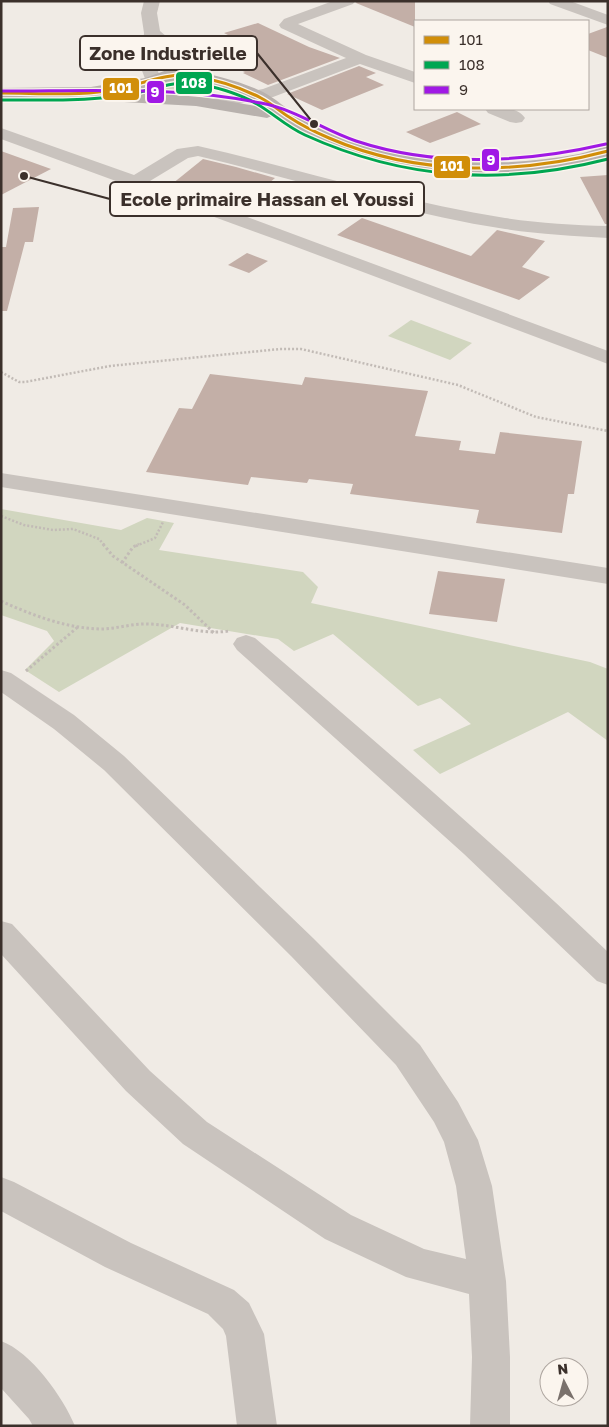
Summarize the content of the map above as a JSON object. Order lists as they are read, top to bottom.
{
  "places": ["Zone Industrielle", "Ecole primaire Hassan el Youssi"],
  "lines": ["transit line 101", "transit line 108", "transit line 9"],
  "legend": ["101", "108", "9"],
  "north": "top"
}
